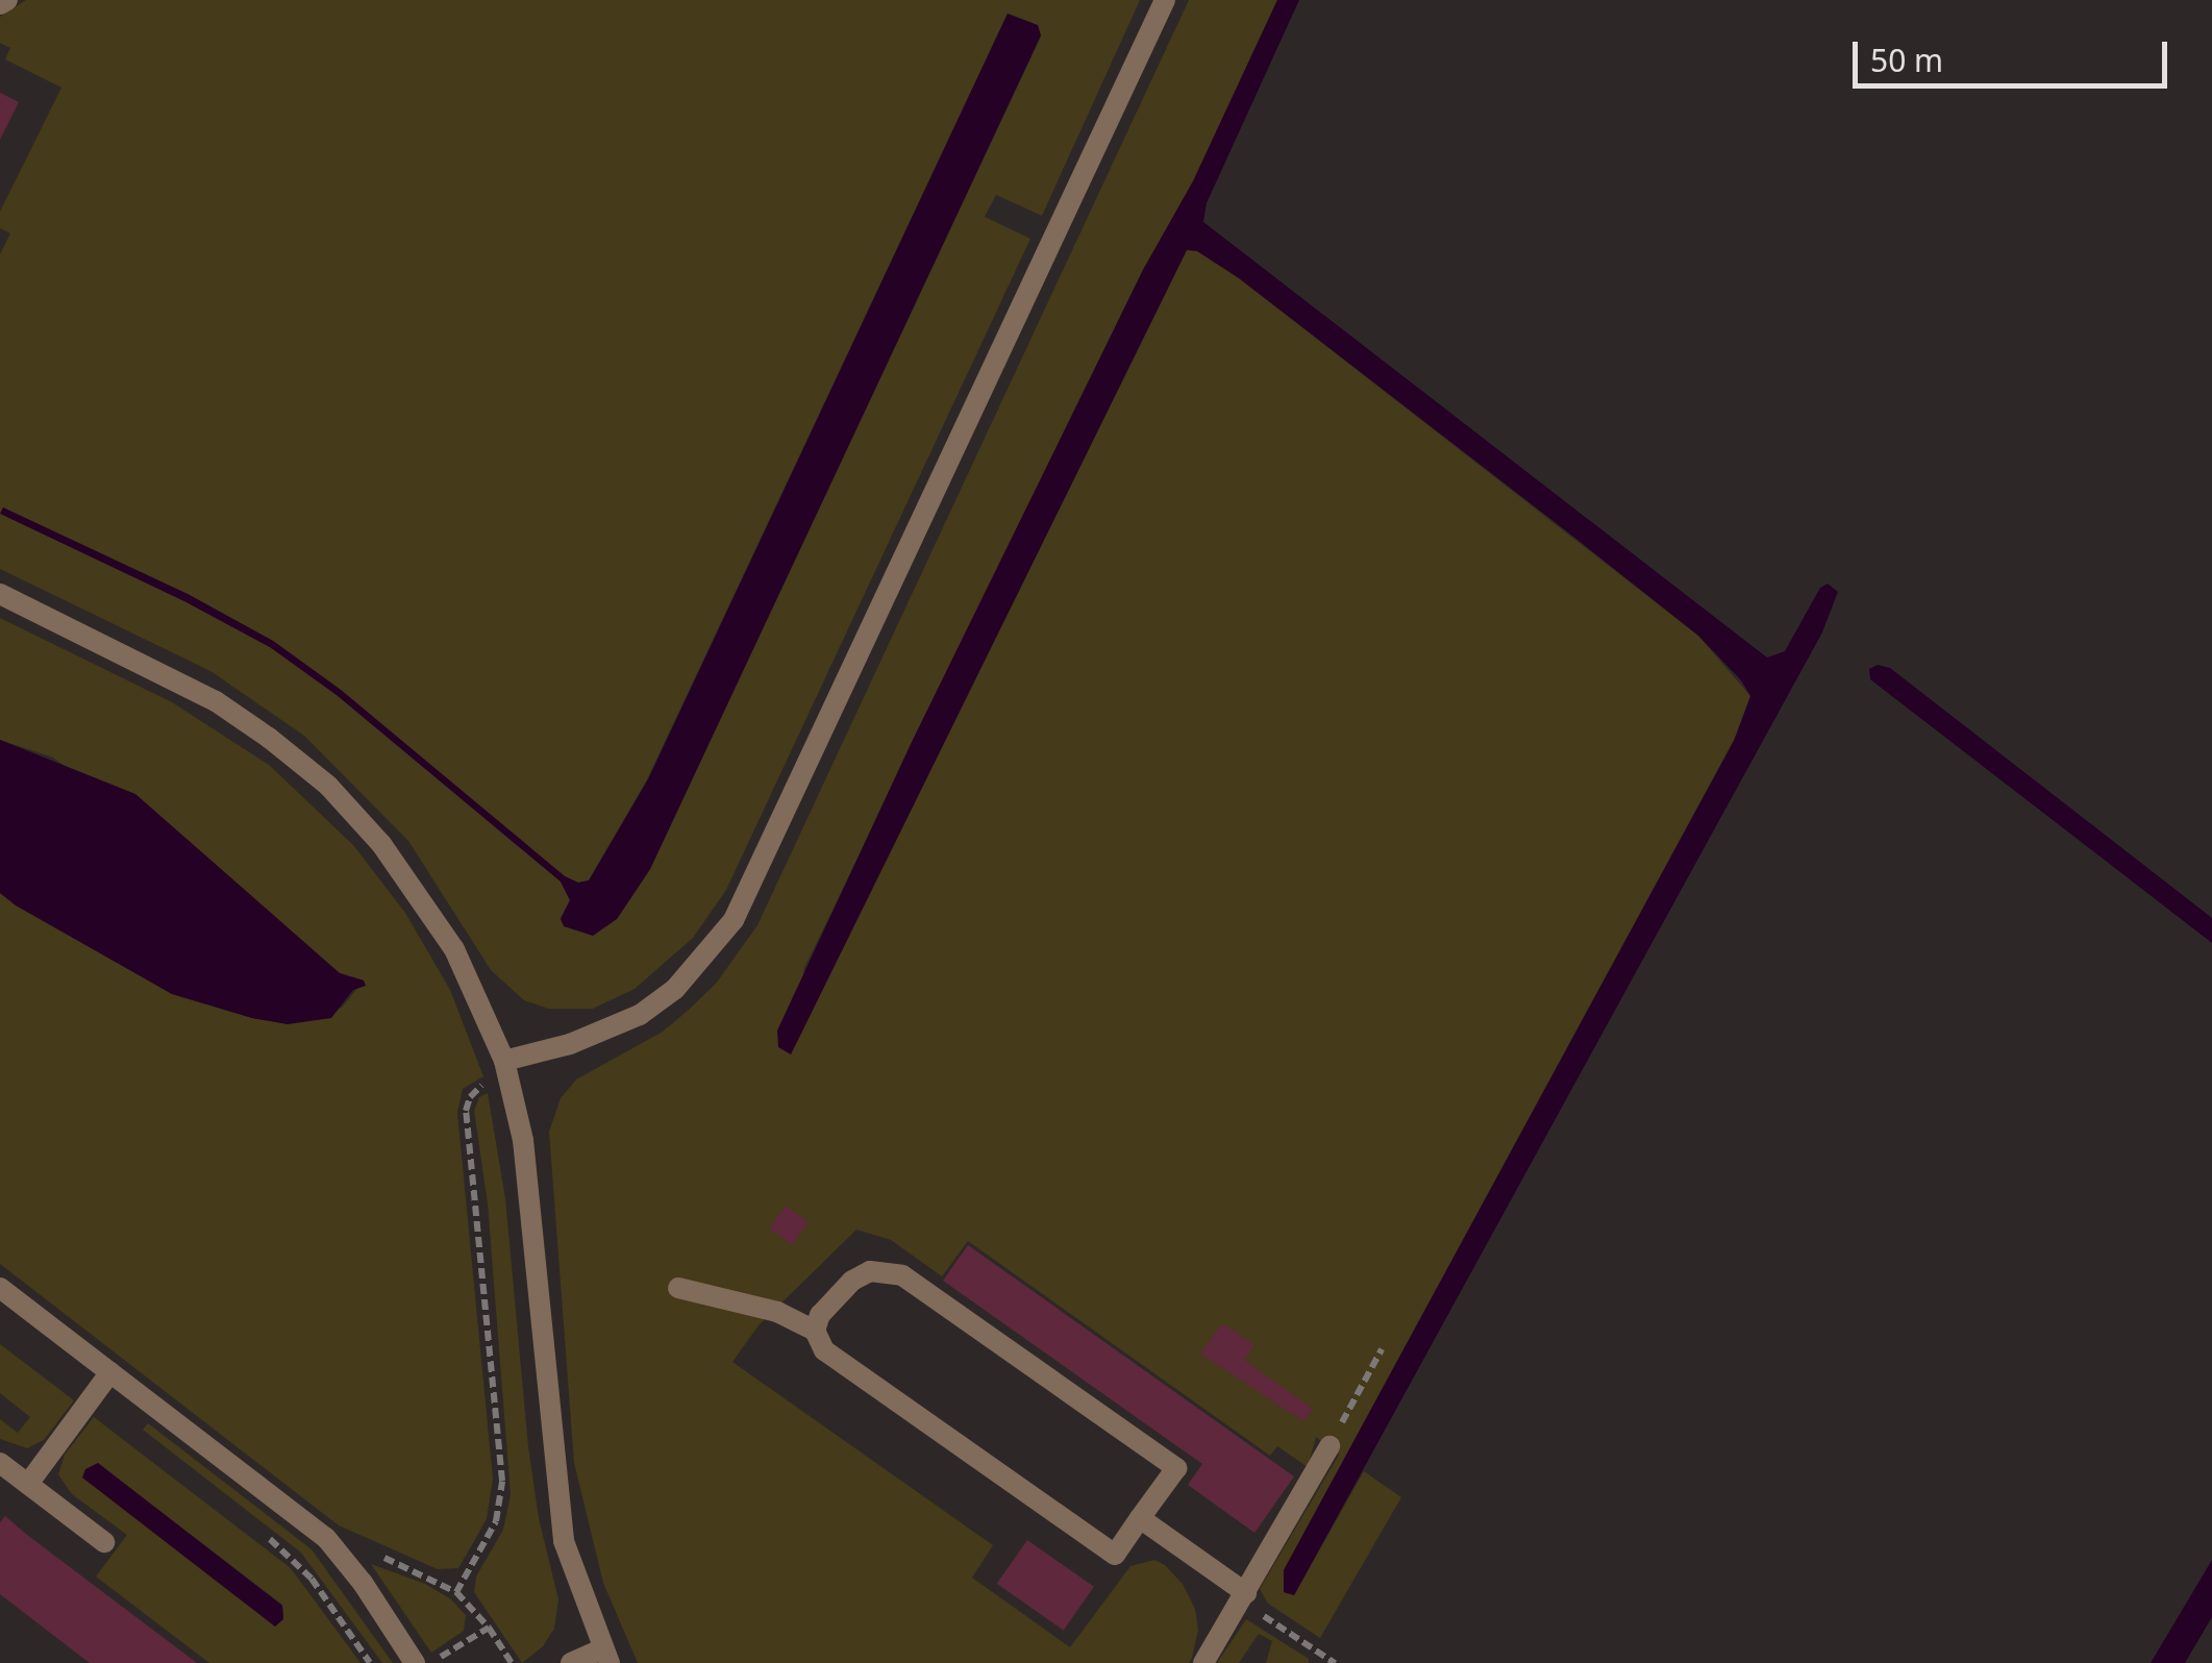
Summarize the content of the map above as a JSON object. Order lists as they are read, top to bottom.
{
  "scale_bar": "50 m"
}
